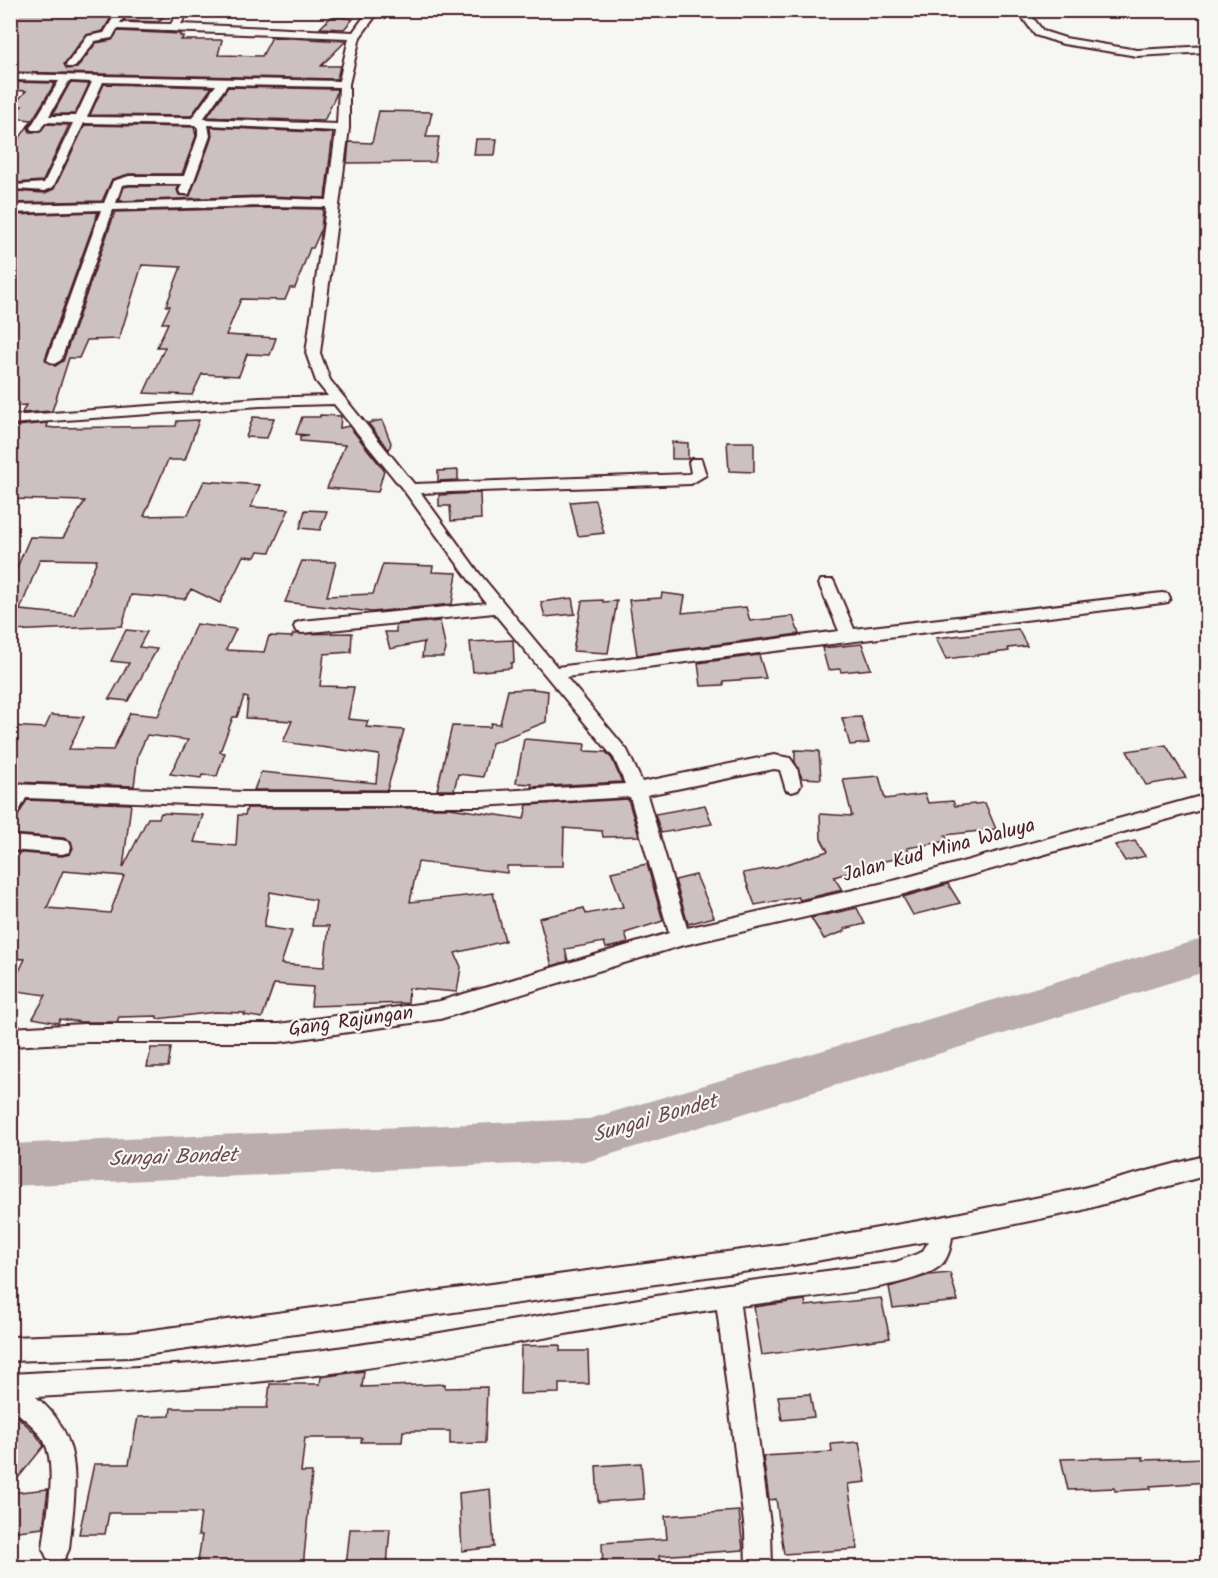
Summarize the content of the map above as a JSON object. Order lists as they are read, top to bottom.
{
  "streets": {
    "street": ["Jalan Kud Mina Waluya", "Gang Rajungan"]
  },
  "crossings": [
    ["Jalan Kud Mina Waluya", "Gang Rajungan"]
  ],
  "water": ["Sungai Bondet"]
}
